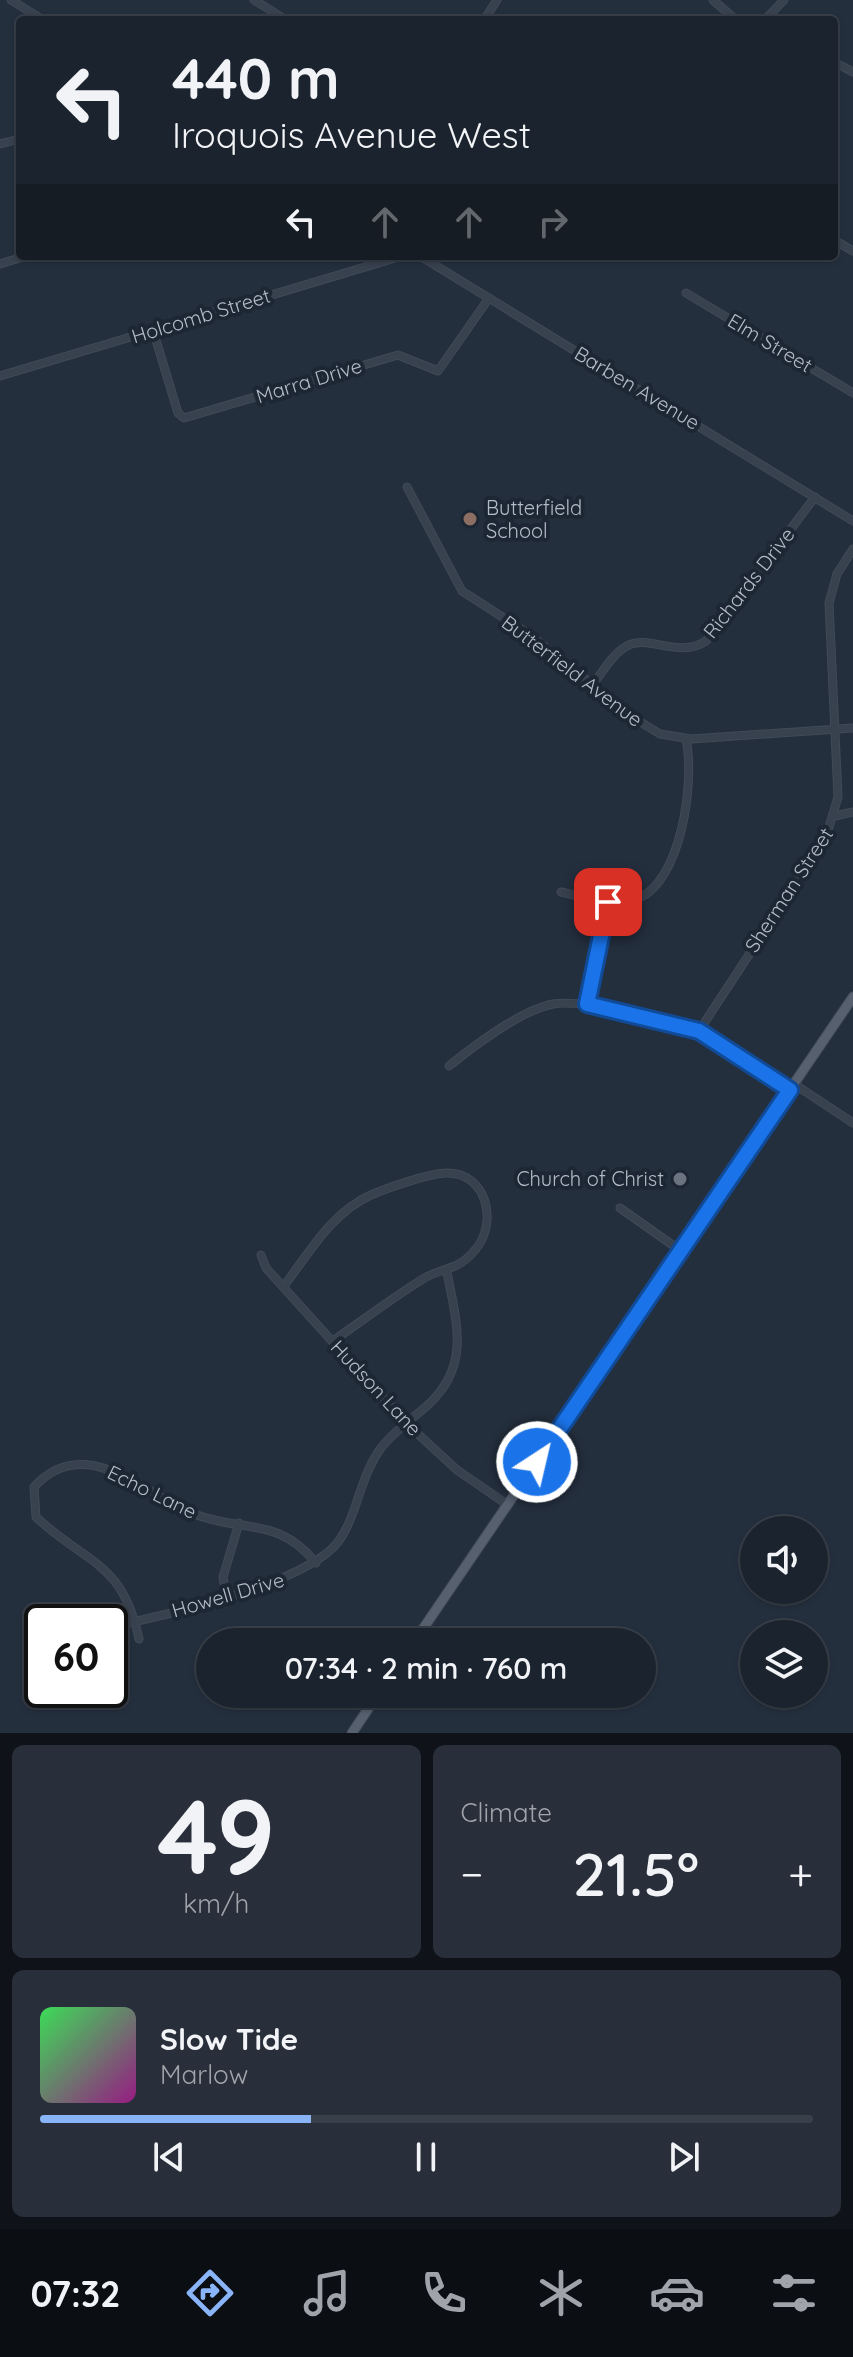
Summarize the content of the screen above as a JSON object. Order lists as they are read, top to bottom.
{
  "streets": {
    "street": [
      "Holcomb Street",
      "Elm Street",
      "Marra Drive",
      "Barben Avenue",
      "Richards Drive",
      "Butterfield Avenue",
      "Sherman Street",
      "Hudson Lane",
      "Echo Lane",
      "Howell Drive"
    ]
  },
  "crossings": [
    ["Holcomb Street", "Marra Drive"],
    ["Marra Drive", "Barben Avenue"],
    ["Barben Avenue", "Richards Drive"],
    ["Richards Drive", "Butterfield Avenue"],
    ["Butterfield Avenue", "Sherman Street"],
    ["Hudson Lane", "Howell Drive"],
    ["Echo Lane", "Howell Drive"]
  ],
  "places": ["Butterfield School", "Church of Christ"],
  "page": {
    "turn": ["440 m", "Iroquois Avenue West"],
    "limit": "60",
    "trip": "07:34 · 2 min · 760 m",
    "tile": [
      ["49", "km/h"],
      "Climate"
    ],
    "heat": ["−", "21.5°", "+"],
    "song": ["Slow Tide", "Marlow"],
    "tabs": "07:32"
  }
}
